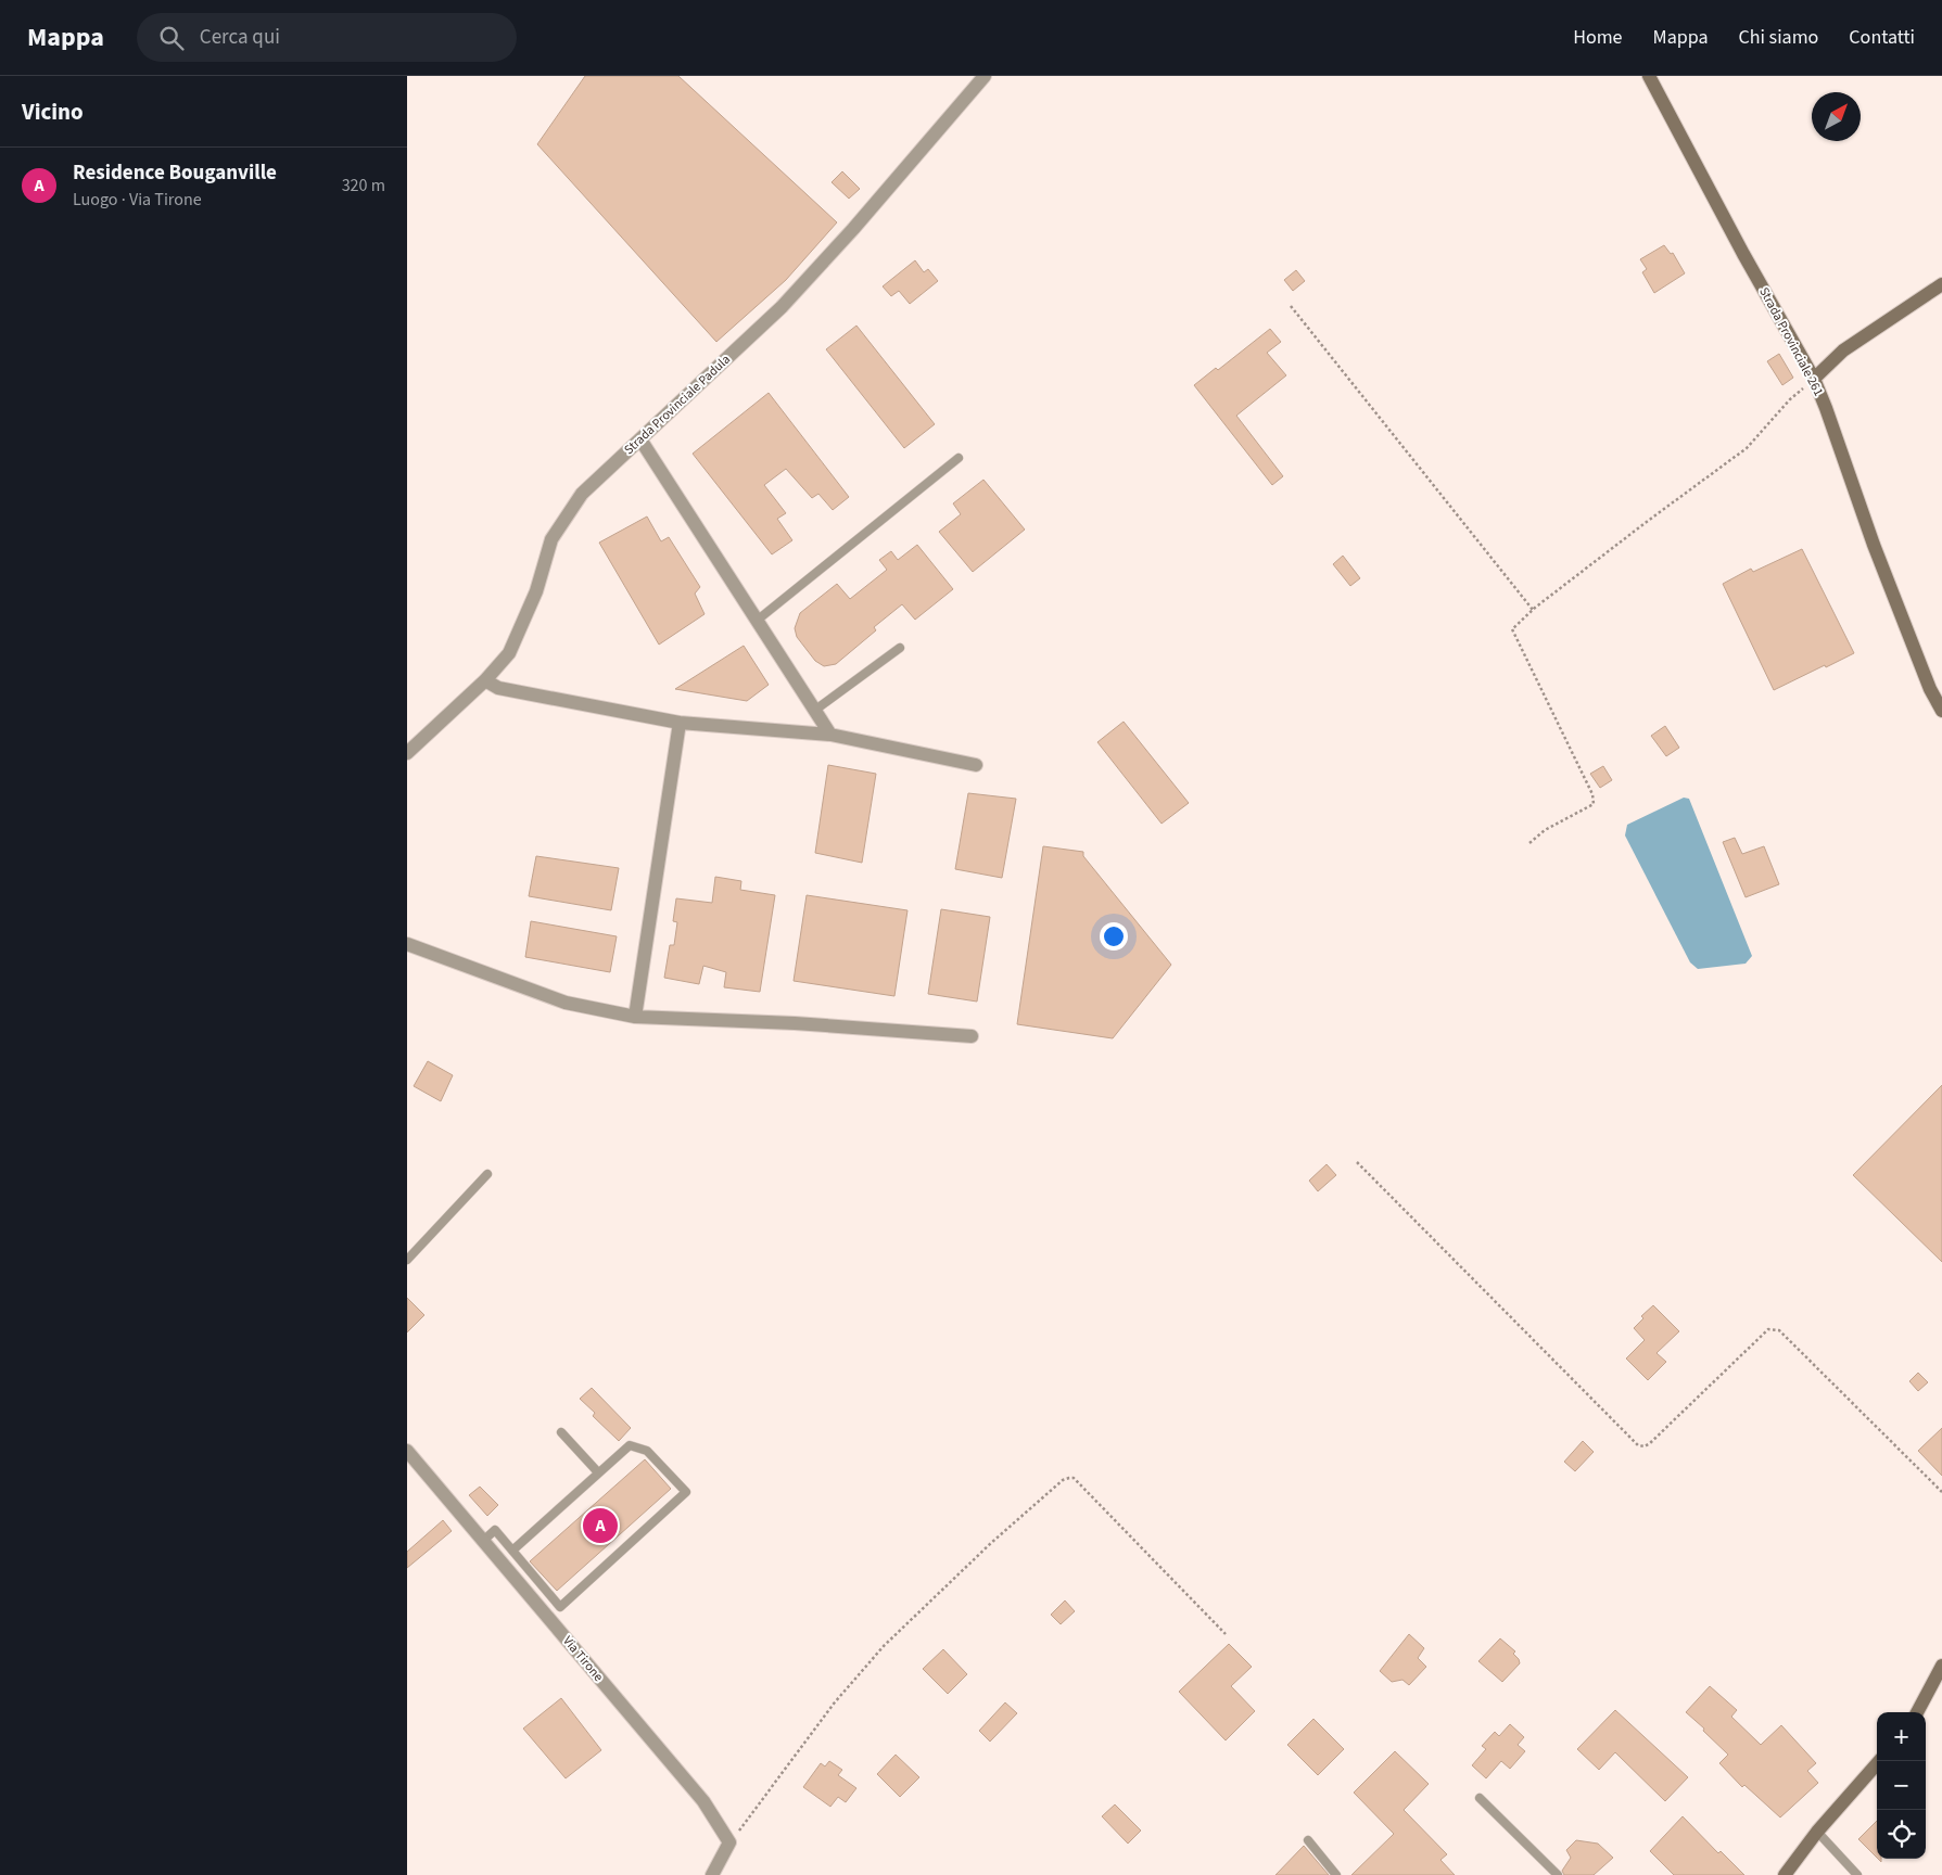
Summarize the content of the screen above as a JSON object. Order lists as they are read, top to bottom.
{
  "streets": {
    "street": ["Strada Provinciale 261", "Strada Provinciale Padula", "Via Tirone"]
  },
  "north": "top right",
  "page": {
    "header": "Mappa",
    "search": "Cerca qui",
    "nav": [
      "Home",
      "Mappa",
      "Chi siamo",
      "Contatti"
    ],
    "heading": "Vicino",
    "list": [
      {
        "mark": "A",
        "name": "Residence Bouganville",
        "note": "Luogo · Via Tirone",
        "value": "320 m"
      }
    ],
    "pins": "A",
    "map_buttons": ["+", "−"]
  }
}
